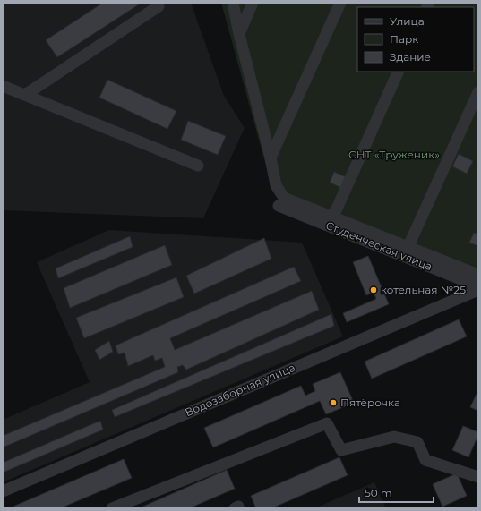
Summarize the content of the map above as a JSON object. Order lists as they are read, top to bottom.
{
  "streets": {
    "street": ["Студенческая улица", "Водозаборная улица"]
  },
  "parks": ["СНТ «Труженик»"],
  "places": ["котельная №25", "Пятёрочка"],
  "legend": ["Улица", "Парк", "Здание"],
  "scale_bar": "50 m"
}
